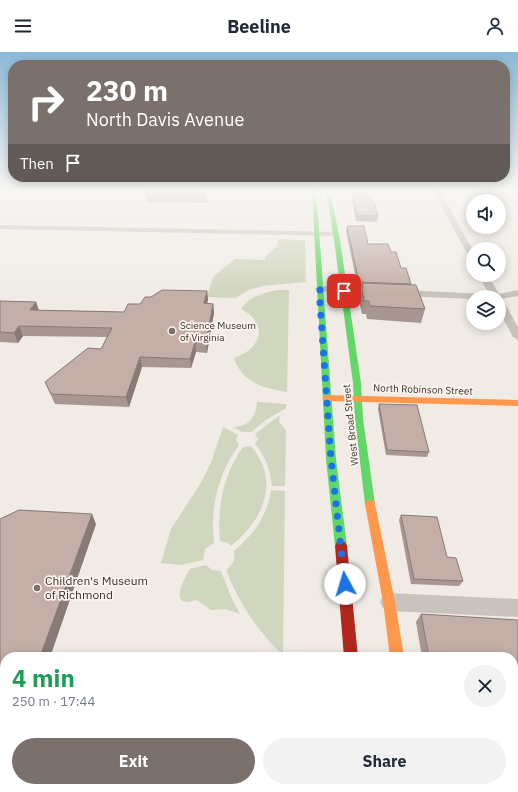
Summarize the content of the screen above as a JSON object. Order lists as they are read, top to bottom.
{
  "streets": {
    "main road": ["North Robinson Street", "West Broad Street"]
  },
  "crossings": [
    ["North Robinson Street", "West Broad Street"]
  ],
  "places": ["Science Museum of Virginia", "Children's Museum of Richmond"],
  "page": {
    "header": "Beeline",
    "turn": ["230 m", "North Davis Avenue"],
    "then": "Then",
    "heading": ["4 min", "250 m · 17:44"],
    "buttons": ["Exit", "Share"]
  }
}
